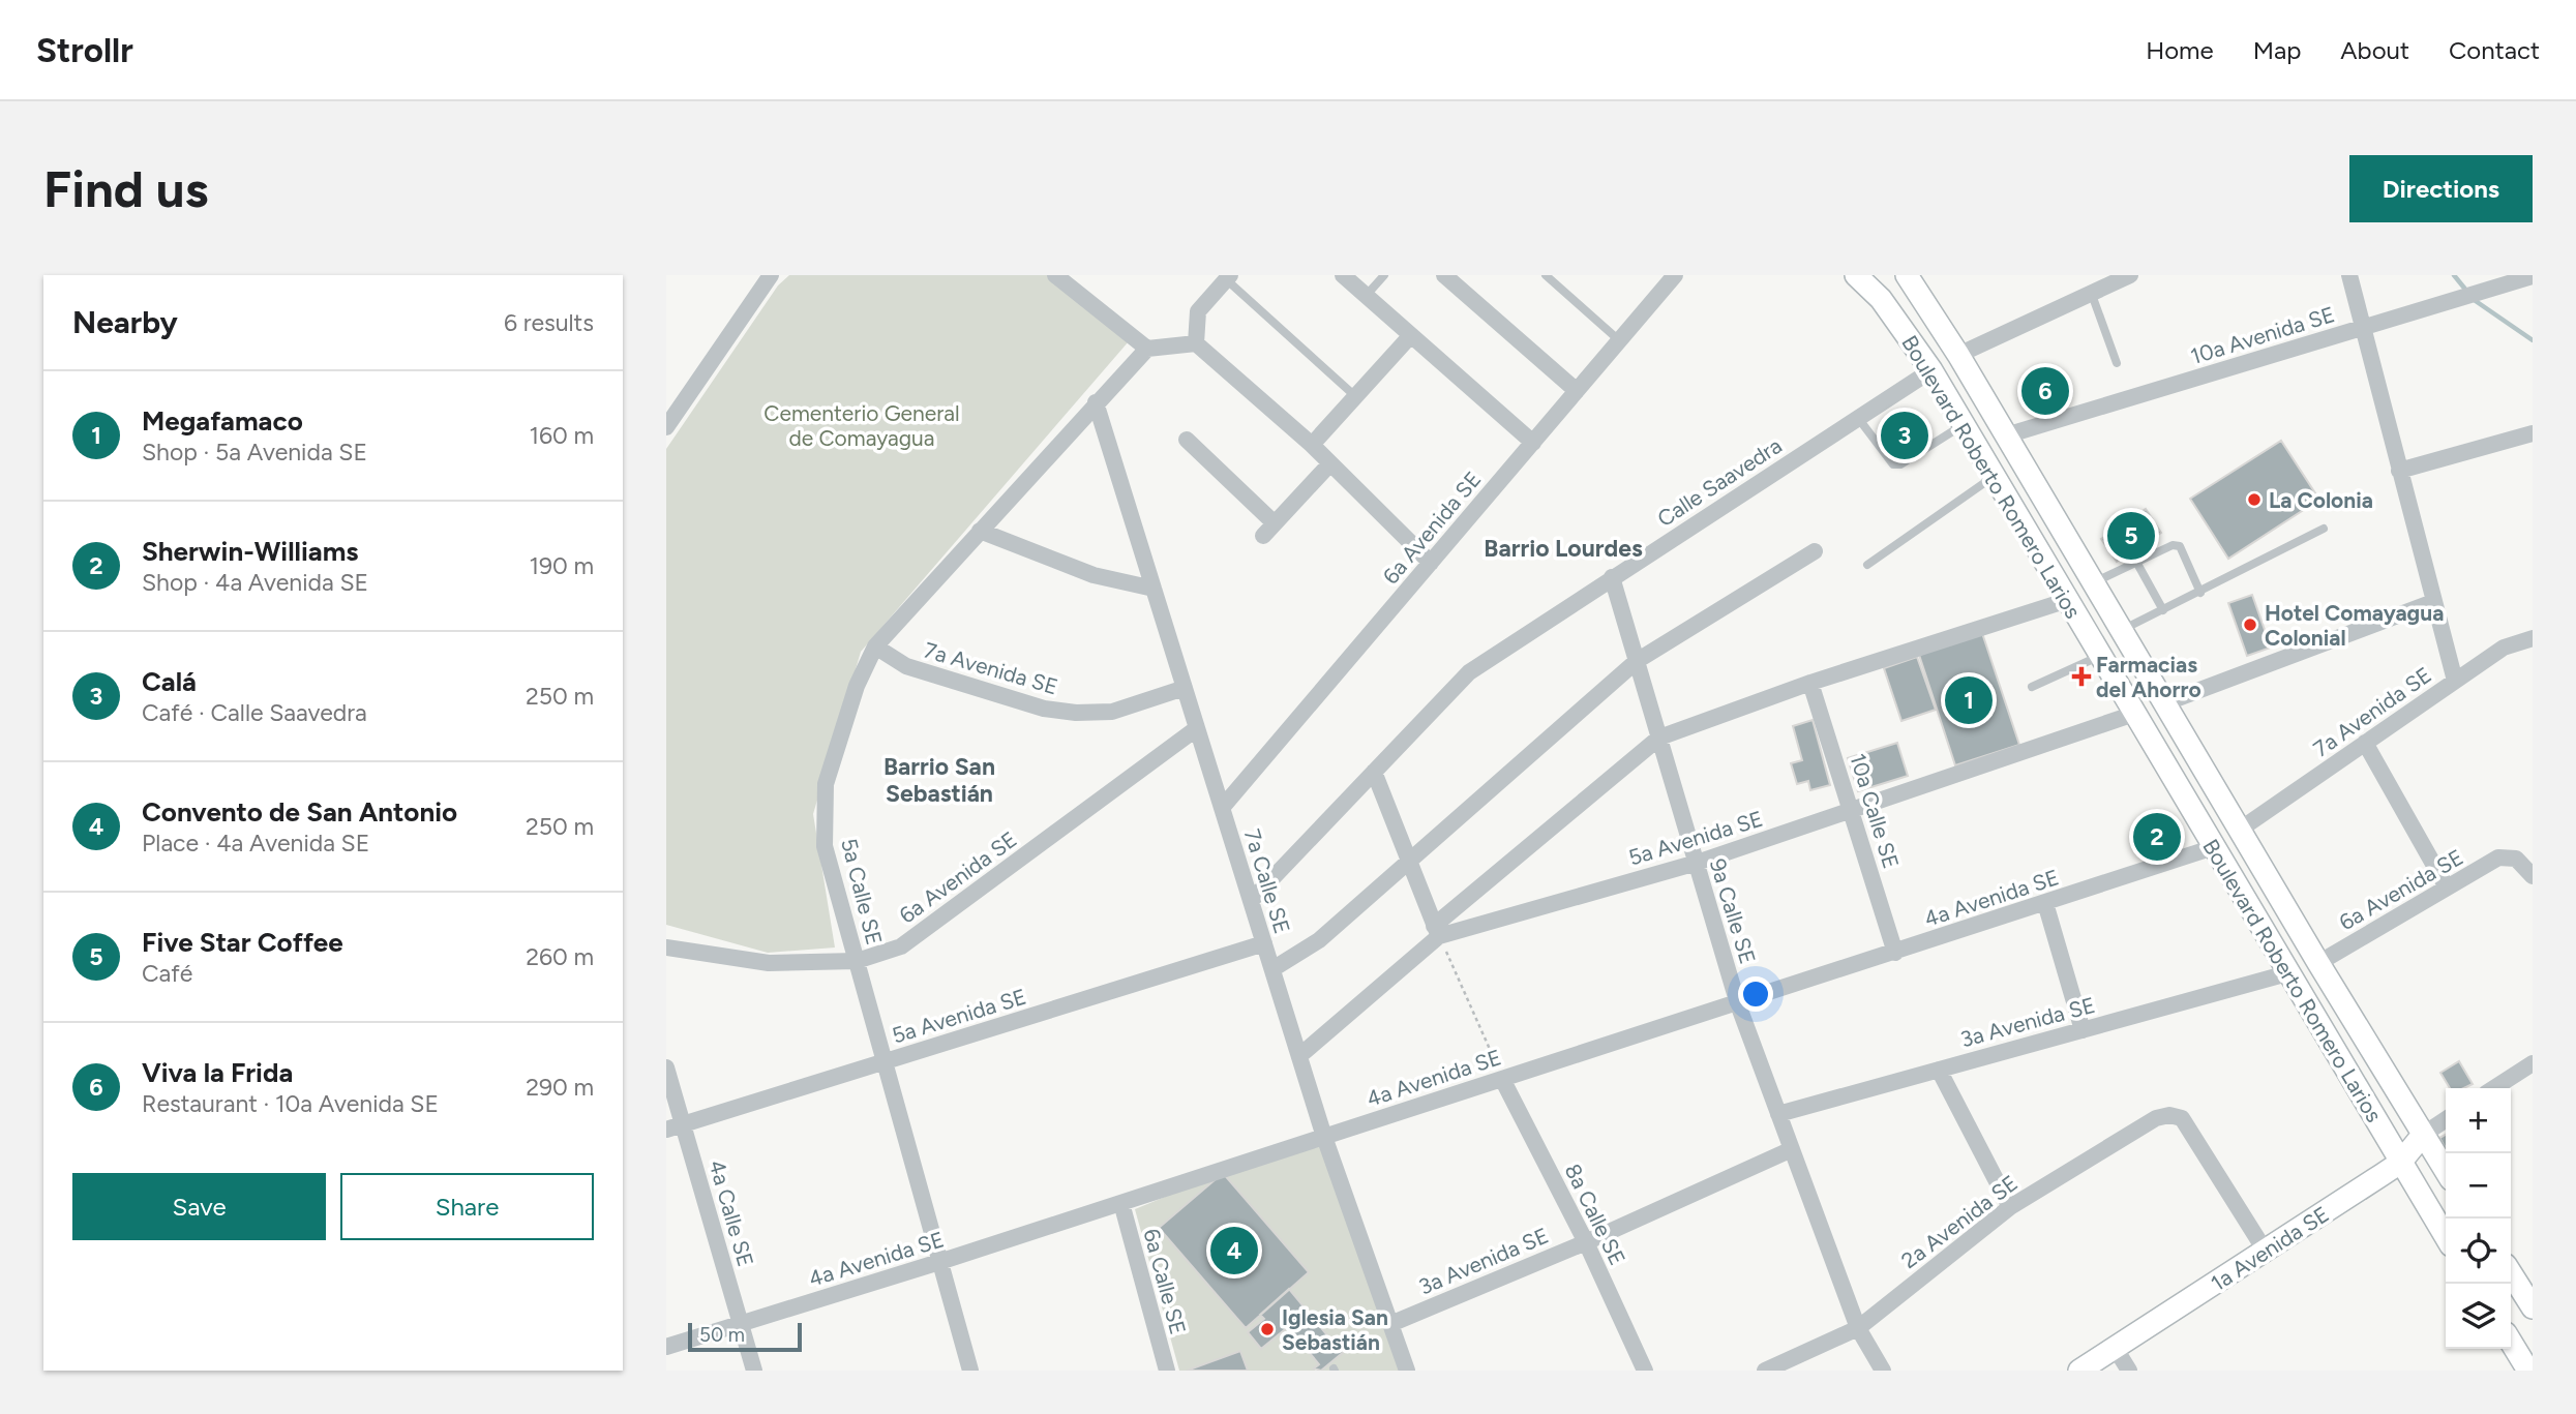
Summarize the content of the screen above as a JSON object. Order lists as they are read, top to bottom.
{
  "streets": {
    "main road": ["Boulevard Roberto Romero Larios", "1a Avenida SE"],
    "street": [
      "10a Avenida SE",
      "Calle Saavedra",
      "6a Avenida SE",
      "7a Avenida SE",
      "10a Calle SE",
      "5a Avenida SE",
      "7a Calle SE",
      "5a Calle SE",
      "4a Avenida SE",
      "9a Calle SE",
      "3a Avenida SE",
      "4a Calle SE",
      "8a Calle SE",
      "2a Avenida SE",
      "6a Calle SE"
    ]
  },
  "crossings": [
    ["10a Avenida SE", "Boulevard Roberto Romero Larios"],
    ["Boulevard Roberto Romero Larios", "Calle Saavedra"],
    ["Boulevard Roberto Romero Larios", "6a Avenida SE"],
    ["Boulevard Roberto Romero Larios", "7a Avenida SE"],
    ["Boulevard Roberto Romero Larios", "5a Avenida SE"],
    ["Boulevard Roberto Romero Larios", "4a Avenida SE"],
    ["Boulevard Roberto Romero Larios", "3a Avenida SE"],
    ["Boulevard Roberto Romero Larios", "1a Avenida SE"],
    ["Calle Saavedra", "7a Calle SE"],
    ["Calle Saavedra", "9a Calle SE"],
    ["6a Avenida SE", "7a Calle SE"],
    ["6a Avenida SE", "5a Calle SE"],
    ["7a Avenida SE", "7a Calle SE"],
    ["7a Avenida SE", "5a Calle SE"],
    ["10a Calle SE", "5a Avenida SE"],
    ["10a Calle SE", "4a Avenida SE"],
    ["5a Avenida SE", "7a Calle SE"],
    ["5a Avenida SE", "5a Calle SE"],
    ["5a Avenida SE", "9a Calle SE"],
    ["5a Avenida SE", "4a Calle SE"],
    ["7a Calle SE", "5a Calle SE"],
    ["7a Calle SE", "4a Avenida SE"],
    ["7a Calle SE", "3a Avenida SE"],
    ["5a Calle SE", "4a Avenida SE"],
    ["4a Avenida SE", "9a Calle SE"],
    ["4a Avenida SE", "4a Calle SE"],
    ["4a Avenida SE", "8a Calle SE"],
    ["4a Avenida SE", "6a Calle SE"],
    ["9a Calle SE", "3a Avenida SE"],
    ["9a Calle SE", "2a Avenida SE"],
    ["3a Avenida SE", "8a Calle SE"],
    ["2a Avenida SE", "1a Avenida SE"]
  ],
  "districts": ["Barrio Lourdes", "Barrio San Sebastián"],
  "parks": ["Cementerio General de Comayagua"],
  "places": {
    "other": ["La Colonia", "Hotel Comayagua Colonial", "Iglesia San Sebastián"],
    "health": ["Farmacias del Ahorro"]
  },
  "scale_bar": "50 m",
  "page": {
    "header": "Strollr",
    "nav": [
      "Home",
      "Map",
      "About",
      "Contact"
    ],
    "buttons": [
      "Directions",
      ["Save", "Share"]
    ],
    "title": "Find us",
    "heading": ["Nearby", "6 results"],
    "pins": [
      "6",
      "3",
      "5",
      "1",
      "2",
      "4"
    ],
    "list": [
      {
        "mark": "1",
        "name": "Megafamaco",
        "note": "Shop · 5a Avenida SE",
        "value": "160 m"
      },
      {
        "mark": "2",
        "name": "Sherwin-Williams",
        "note": "Shop · 4a Avenida SE",
        "value": "190 m"
      },
      {
        "mark": "3",
        "name": "Calá",
        "note": "Café · Calle Saavedra",
        "value": "250 m"
      },
      {
        "mark": "4",
        "name": "Convento de San Antonio",
        "note": "Place · 4a Avenida SE",
        "value": "250 m"
      },
      {
        "mark": "5",
        "name": "Five Star Coffee",
        "note": "Café",
        "value": "260 m"
      },
      {
        "mark": "6",
        "name": "Viva la Frida",
        "note": "Restaurant · 10a Avenida SE",
        "value": "290 m"
      }
    ],
    "map_buttons": ["+", "−"],
    "scale": "50 m"
  }
}
